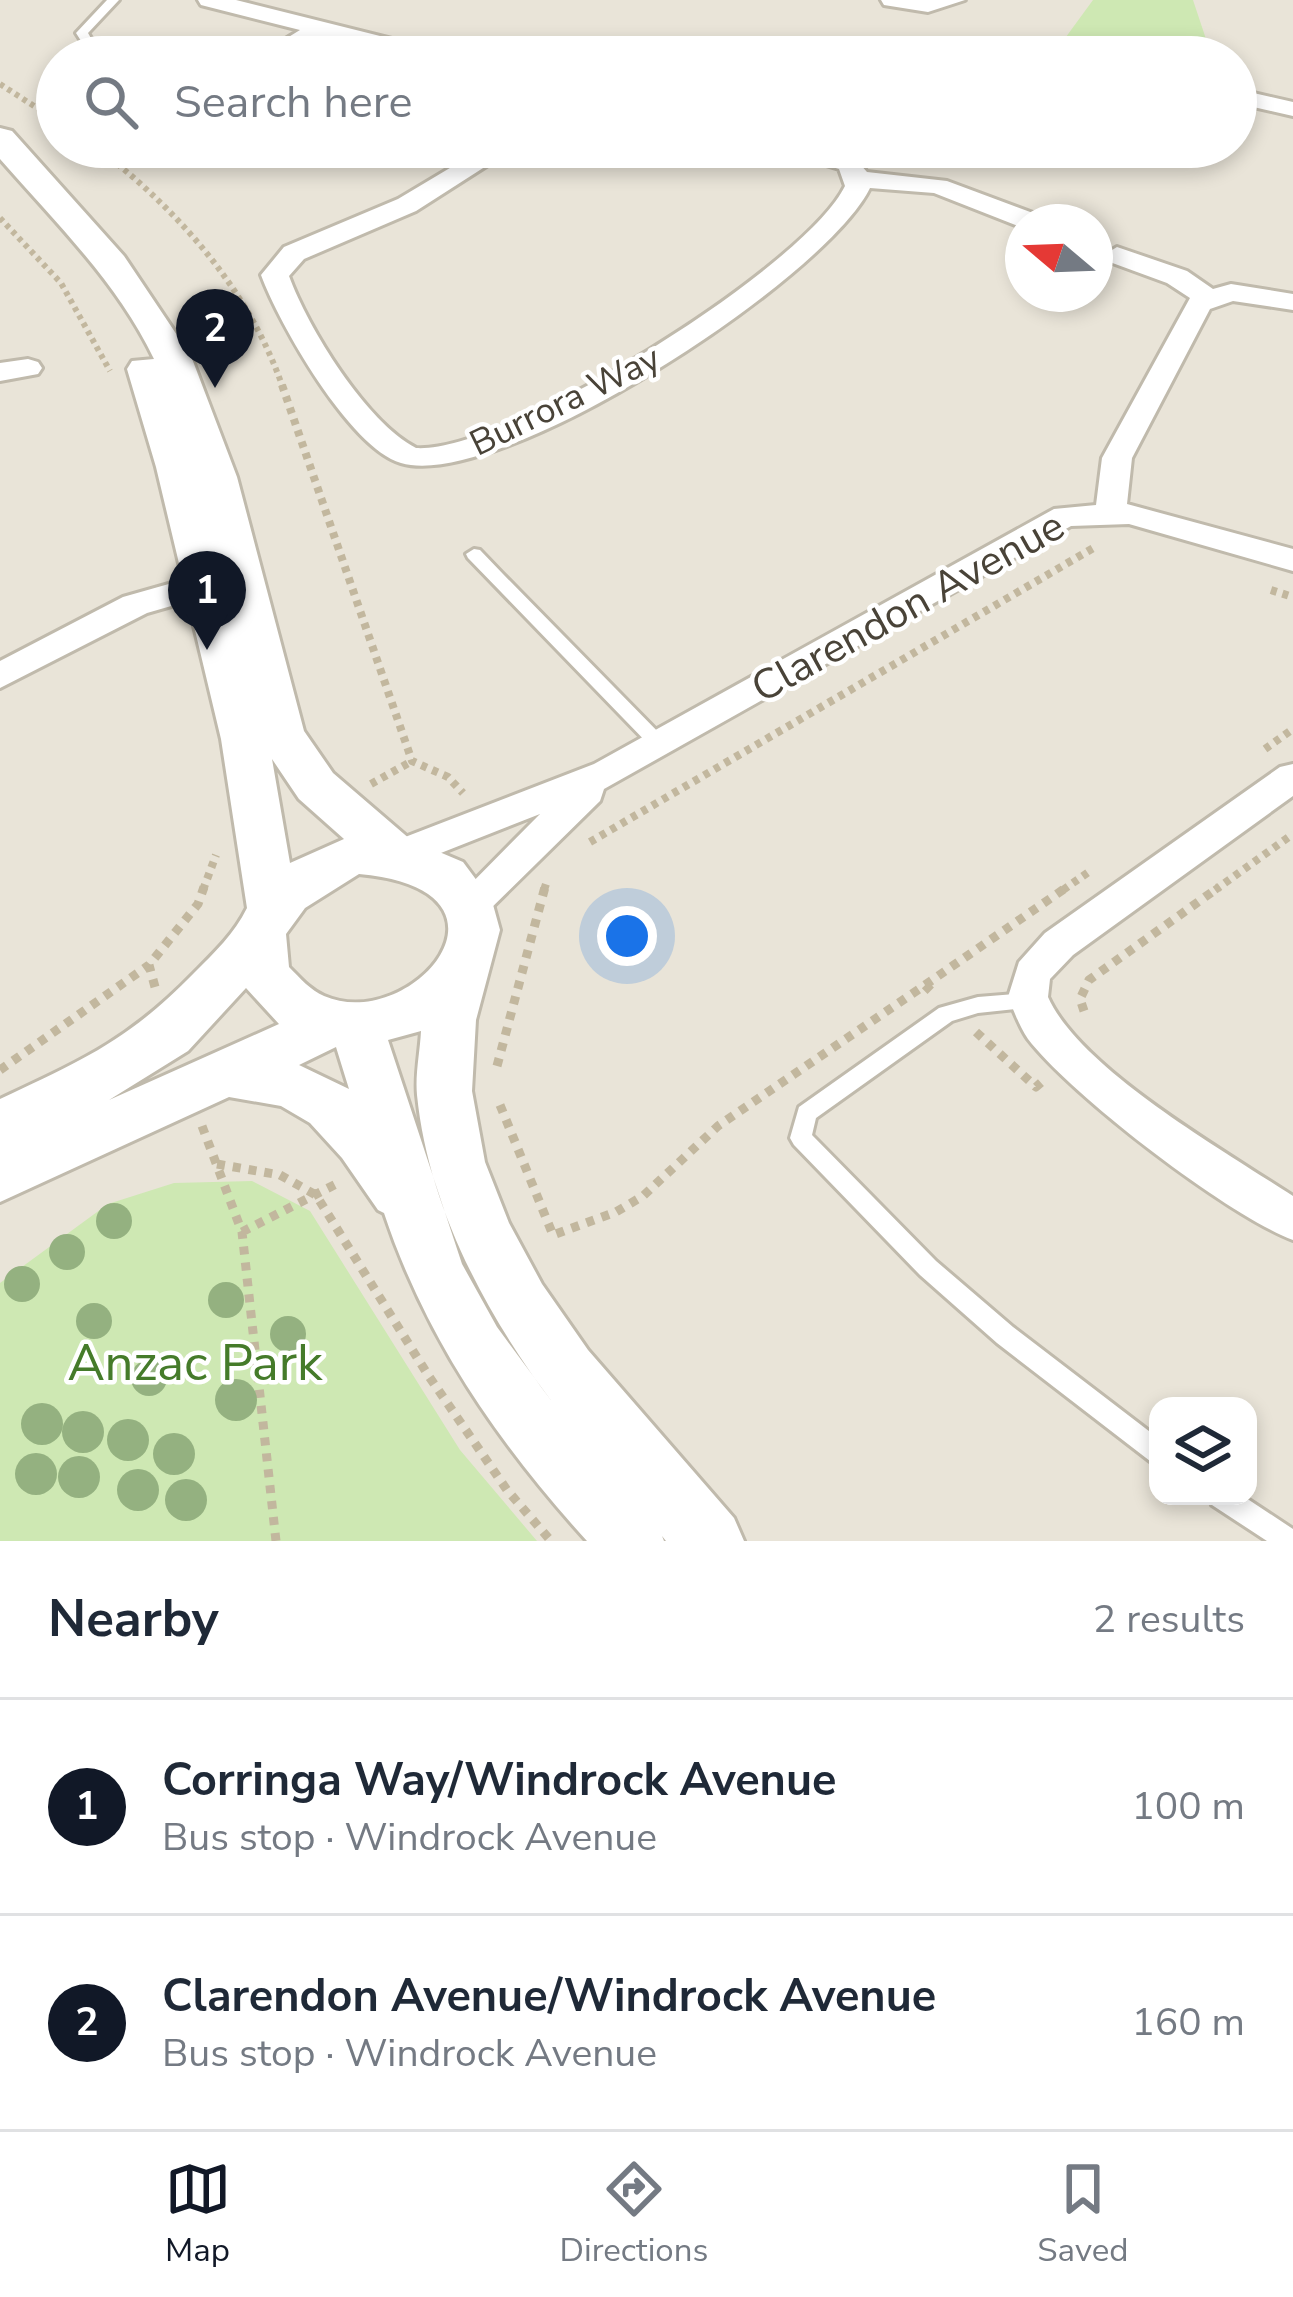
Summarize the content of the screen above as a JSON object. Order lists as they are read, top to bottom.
{
  "streets": {
    "street": ["Burrora Way", "Clarendon Avenue"]
  },
  "parks": ["Anzac Park"],
  "north": "left",
  "page": {
    "search": "Search here",
    "pins": ["2", "1"],
    "heading": ["Nearby", "2 results"],
    "list": [
      {
        "mark": "1",
        "name": "Corringa Way/Windrock Avenue",
        "note": "Bus stop · Windrock Avenue",
        "value": "100 m"
      },
      {
        "mark": "2",
        "name": "Clarendon Avenue/Windrock Avenue",
        "note": "Bus stop · Windrock Avenue",
        "value": "160 m"
      }
    ],
    "nav": ["Map", "Directions", "Saved"]
  }
}
